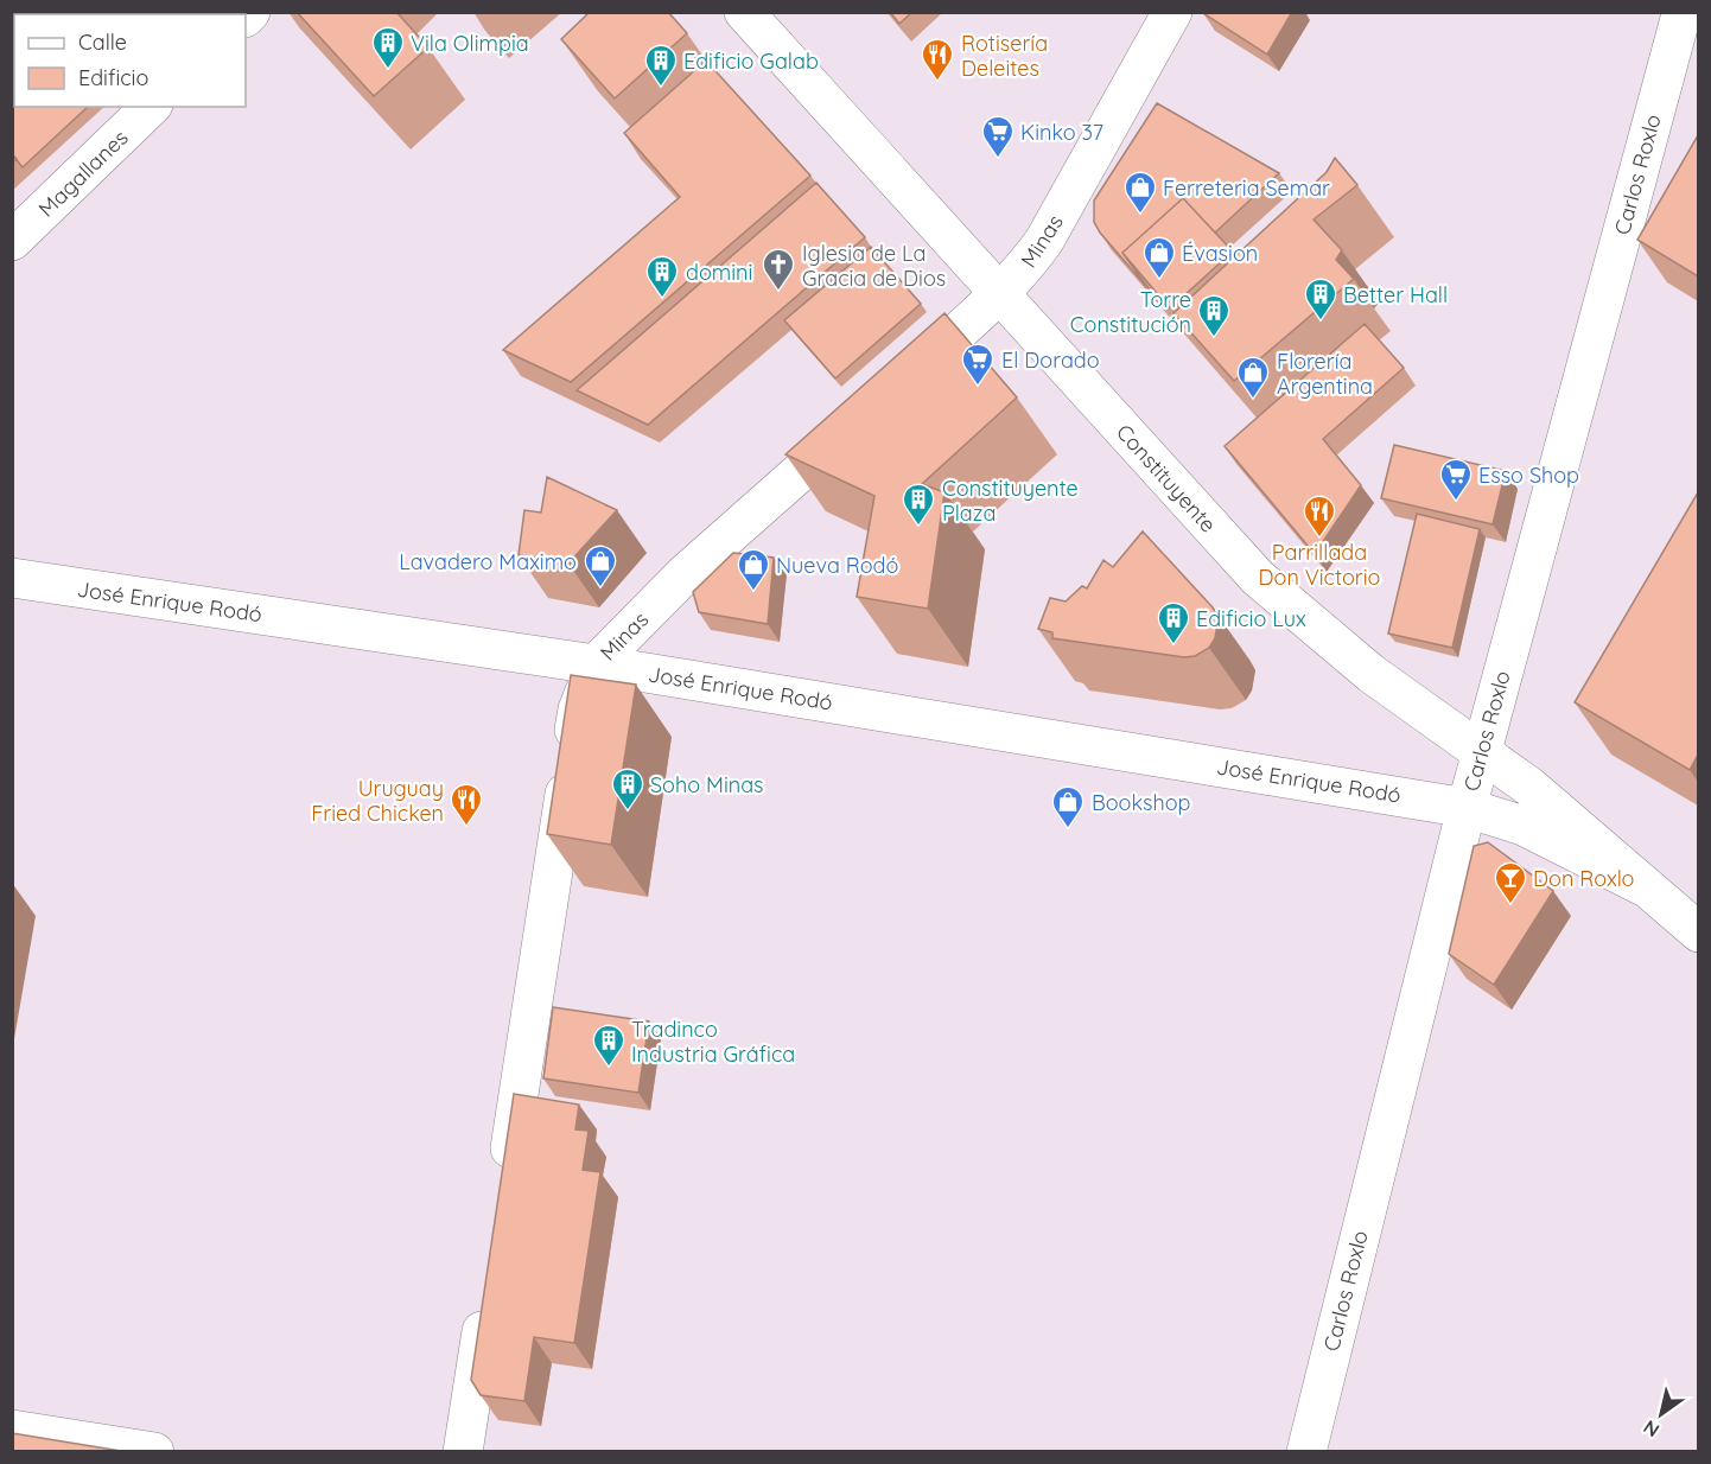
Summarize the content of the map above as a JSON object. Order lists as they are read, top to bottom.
{
  "streets": {
    "street": [
      "Magallanes",
      "Carlos Roxlo",
      "Minas",
      "Constituyente",
      "José Enrique Rodó"
    ]
  },
  "crossings": [
    ["Carlos Roxlo", "Constituyente"],
    ["Carlos Roxlo", "José Enrique Rodó"],
    ["Minas", "Constituyente"],
    ["Minas", "José Enrique Rodó"],
    ["Constituyente", "José Enrique Rodó"]
  ],
  "places": {
    "building": [
      "Vila Olimpia",
      "Edificio Galab",
      "domini",
      "Better Hall",
      "Torre Constitución",
      "Constituyente Plaza",
      "Edificio Lux",
      "Soho Minas",
      "Tradinco Industria Gráfica"
    ],
    "restaurant": ["Rotisería Deleites", "Parrillada Don Victorio", "Uruguay Fried Chicken"],
    "supermarket": ["Kinko 37", "El Dorado", "Esso Shop"],
    "shop": [
      "Ferreteria Semar",
      "Évasion",
      "Florería Argentina",
      "Lavadero Maximo",
      "Nueva Rodó",
      "Bookshop"
    ],
    "church": ["Iglesia de La Gracia de Dios"],
    "bar": ["Don Roxlo"]
  },
  "legend": ["Calle", "Edificio"],
  "north": "bottom left"
}
